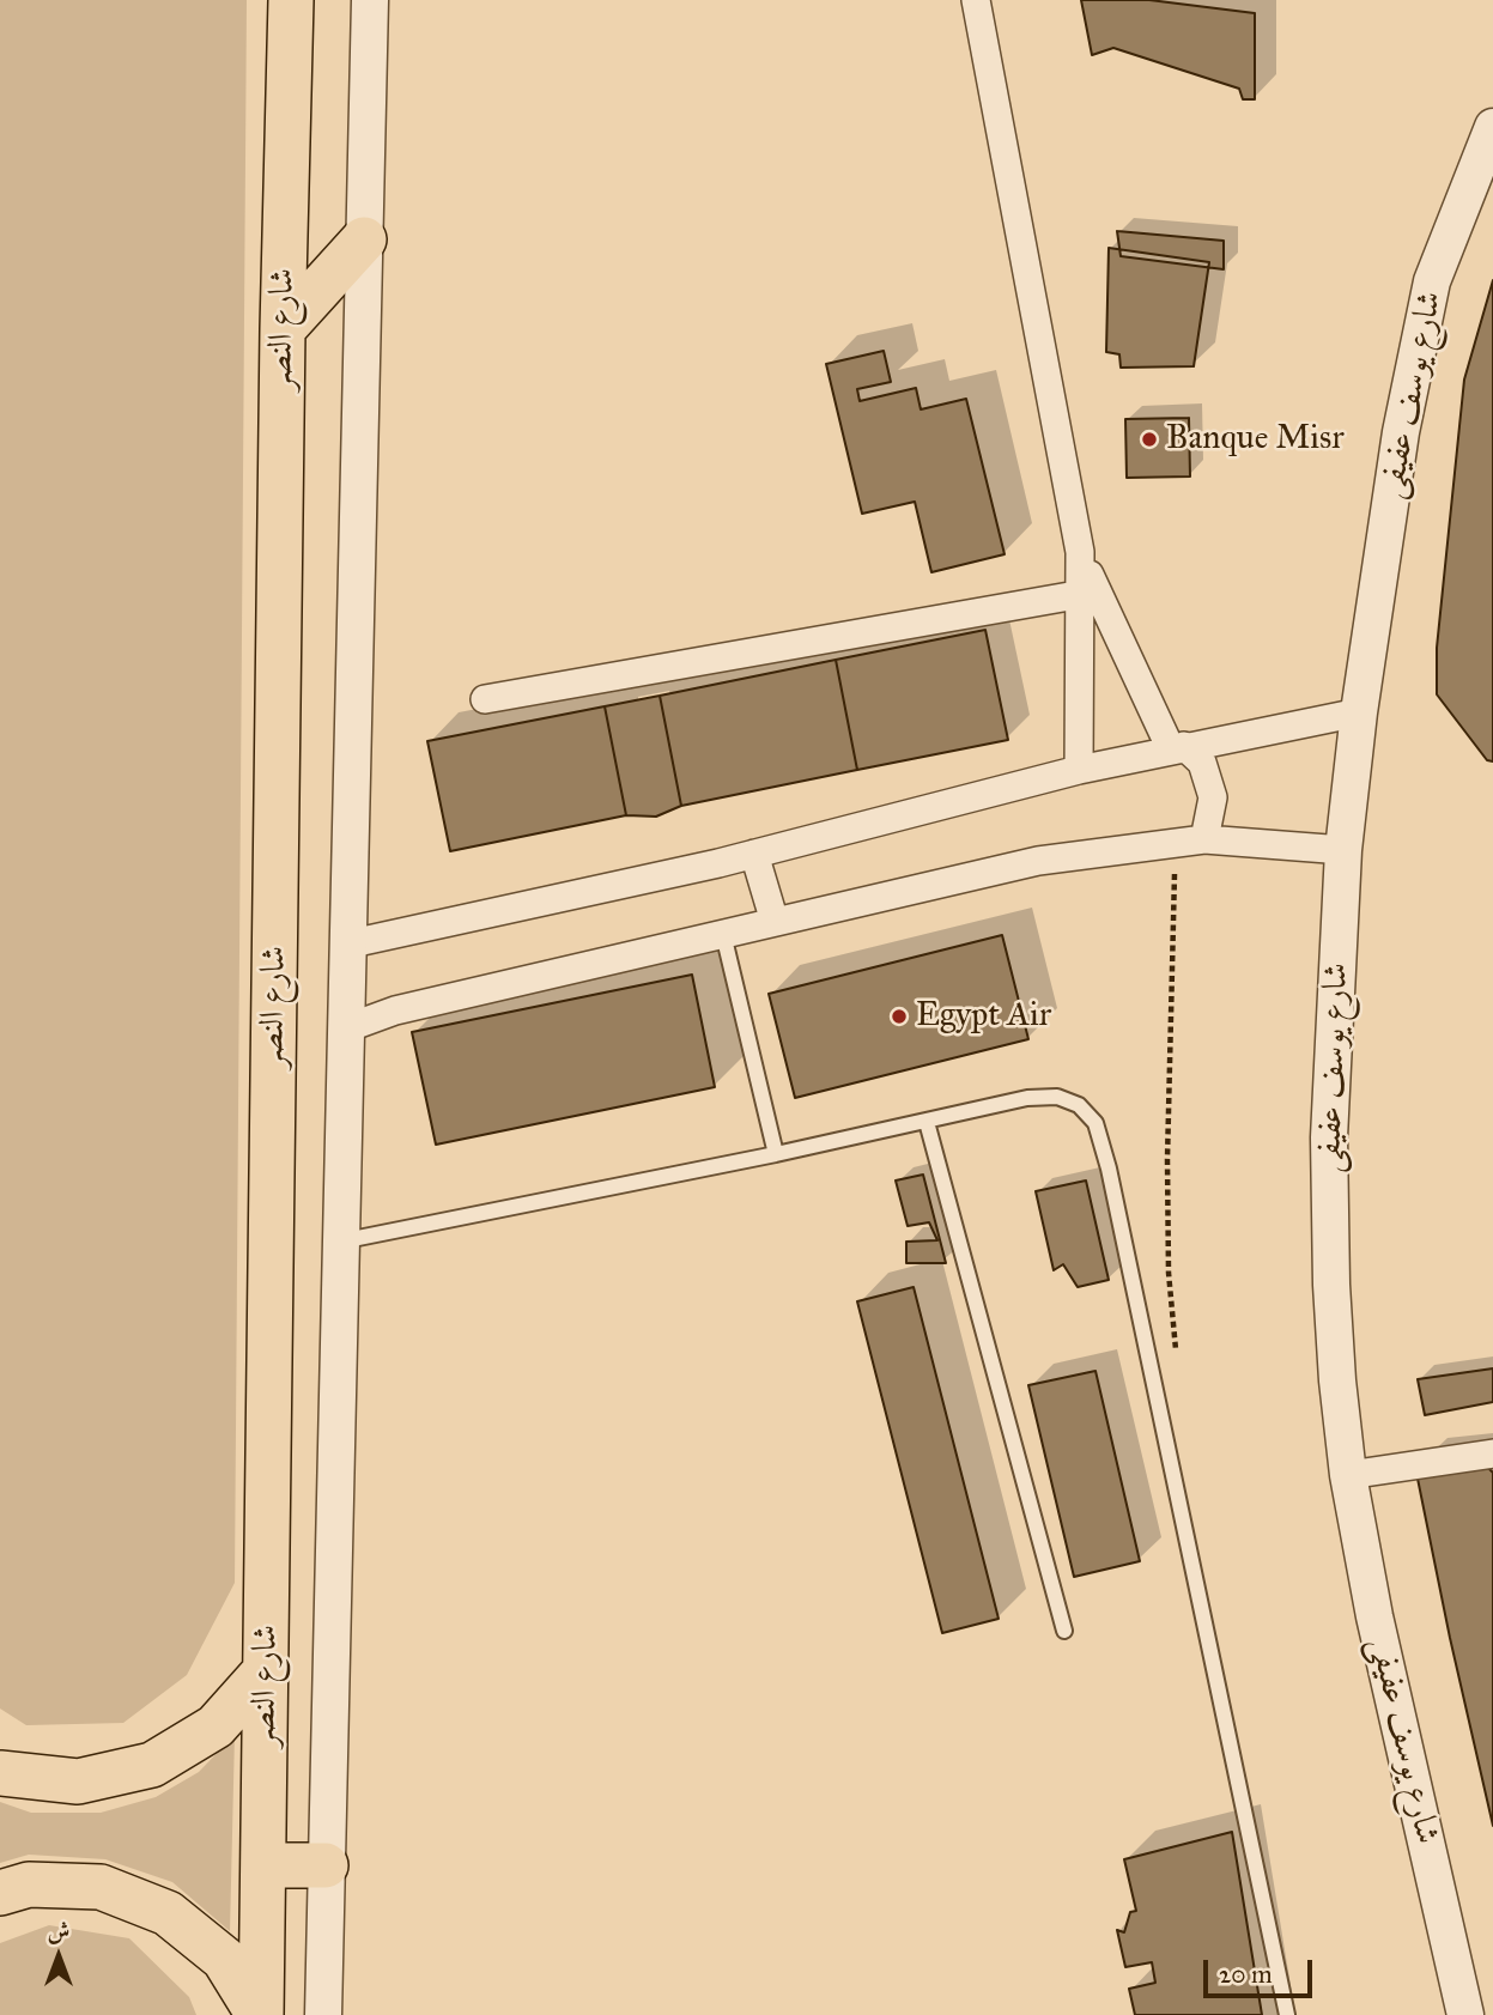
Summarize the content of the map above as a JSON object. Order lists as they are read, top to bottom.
{
  "streets": {
    "main road": ["شارع النصر"],
    "street": ["شارع يوسف عفيفى"]
  },
  "places": ["Banque Misr", "Egypt Air"],
  "scale_bar": "20 m",
  "north": "top"
}
